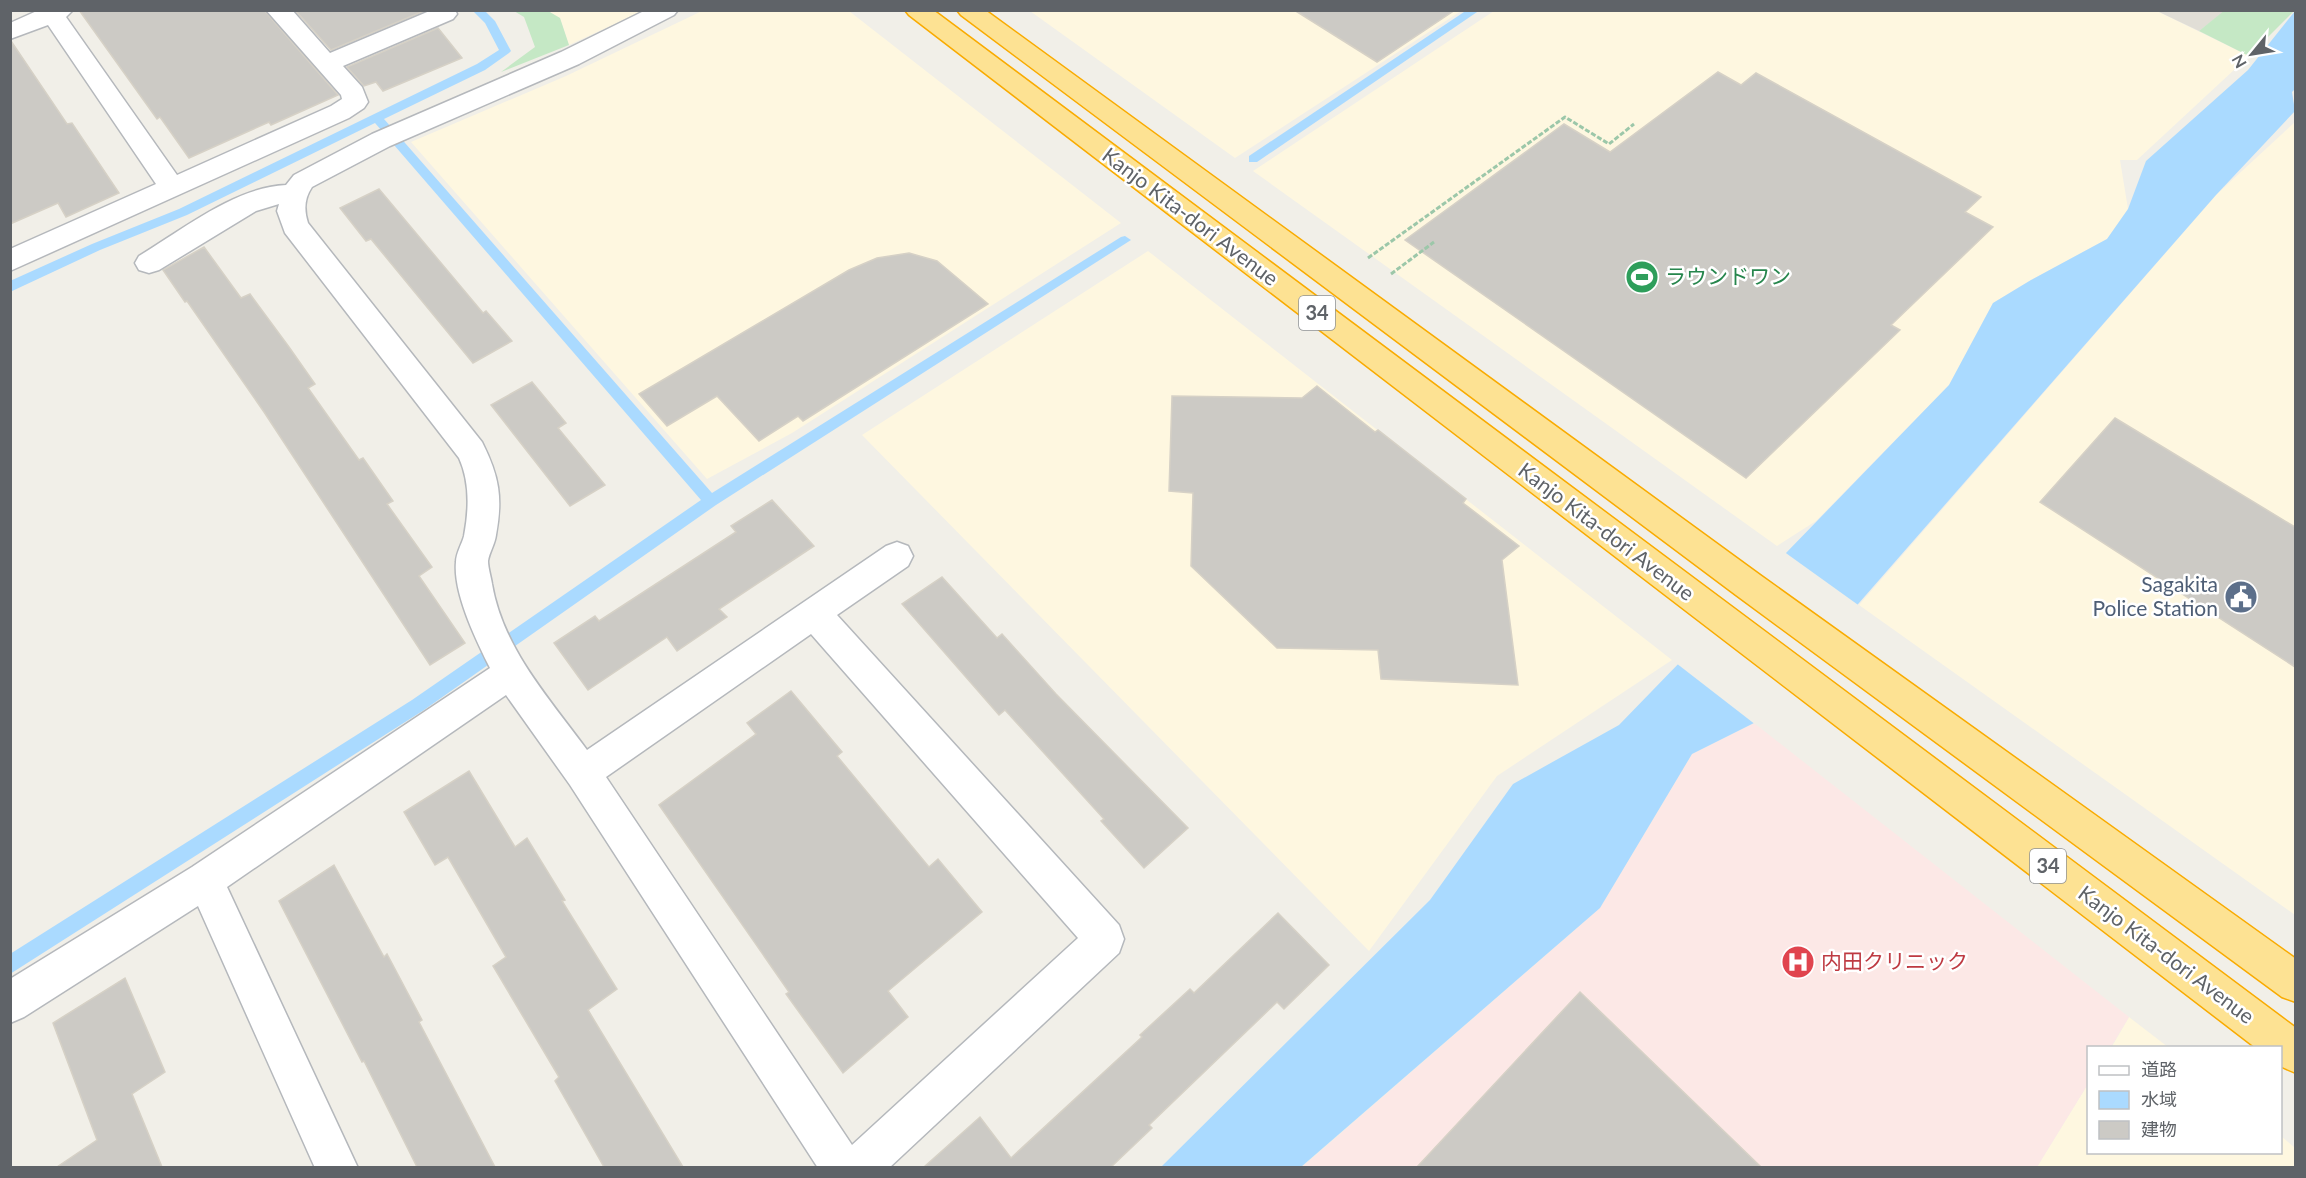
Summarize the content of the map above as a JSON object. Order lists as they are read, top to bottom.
{
  "streets": {
    "highway": ["Kanjo Kita-dori Avenue", "34"]
  },
  "places": {
    "sports": ["ラウンドワン"],
    "public building": ["Sagakita Police Station"],
    "hospital": ["内田クリニック"]
  },
  "legend": ["道路", "水域", "建物"],
  "north": "bottom left"
}
